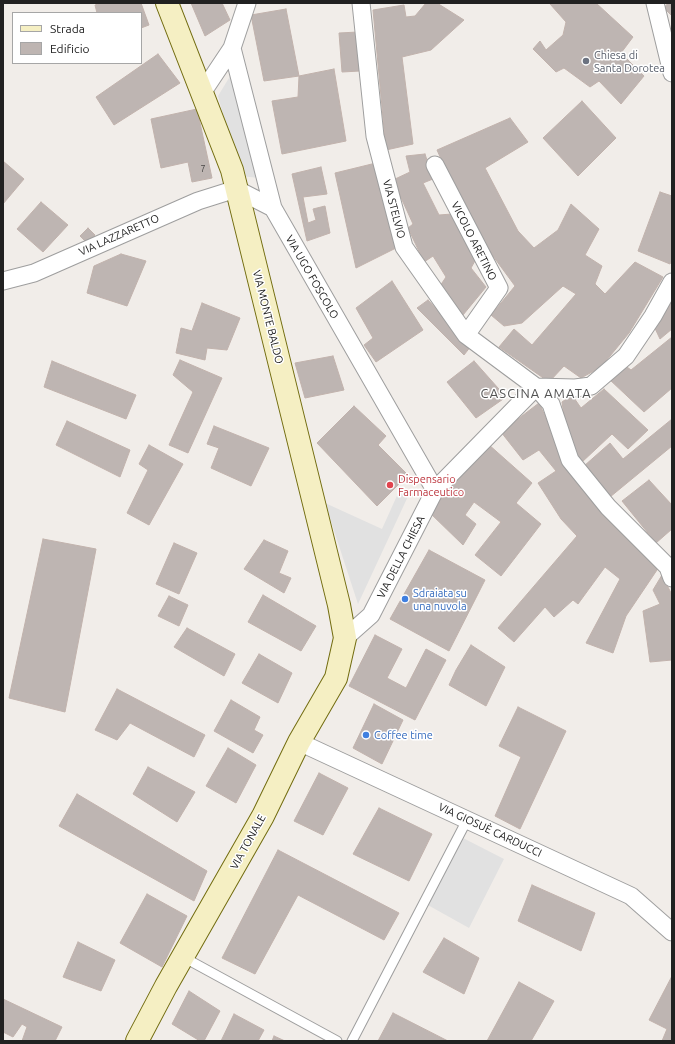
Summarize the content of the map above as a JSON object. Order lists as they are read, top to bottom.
{
  "streets": {
    "street": [
      "VIA STELVIO",
      "VIA LAZZARETTO",
      "VICOLO ARETINO",
      "VIA UGO FOSCOLO",
      "VIA MONTE BALDO",
      "VIA DELLA CHIESA",
      "VIA GIOSUÈ CARDUCCI",
      "VIA TONALE"
    ]
  },
  "crossings": [
    ["VIA STELVIO", "VICOLO ARETINO"],
    ["VIA STELVIO", "VIA DELLA CHIESA"],
    ["VIA LAZZARETTO", "VIA MONTE BALDO"],
    ["VIA UGO FOSCOLO", "VIA DELLA CHIESA"],
    ["VIA MONTE BALDO", "VIA DELLA CHIESA"],
    ["VIA MONTE BALDO", "VIA TONALE"],
    ["VIA DELLA CHIESA", "VIA TONALE"],
    ["VIA GIOSUÈ CARDUCCI", "VIA TONALE"]
  ],
  "districts": ["CASCINA AMATA"],
  "places": [
    "Chiesa di Santa Dorotea",
    "Dispensario Farmaceutico",
    "Sdraiata su una nuvola",
    "Coffee time"
  ],
  "house_numbers": ["7"],
  "legend": ["Strada", "Edificio"]
}
